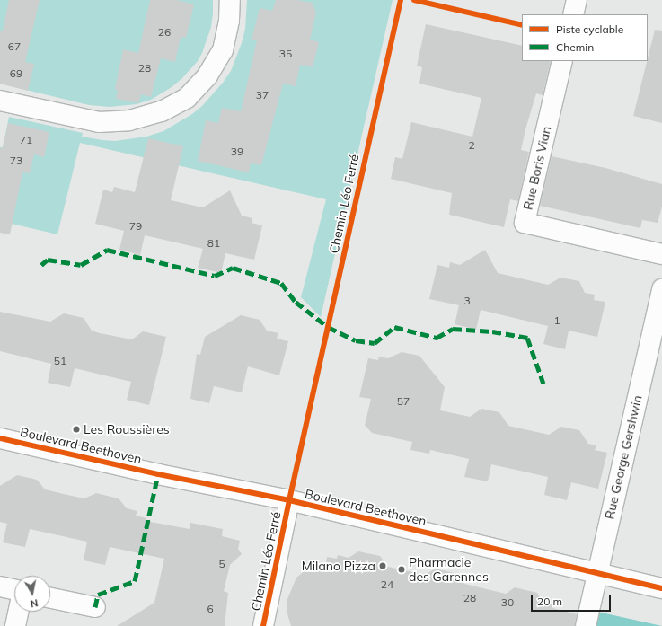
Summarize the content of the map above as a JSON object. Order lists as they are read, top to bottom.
{
  "streets": {
    "street": [
      "Rue Boris Vian",
      "Chemin Léo Ferré",
      "Boulevard Beethoven",
      "Rue George Gershwin"
    ]
  },
  "crossings": [
    ["Chemin Léo Ferré", "Boulevard Beethoven"],
    ["Boulevard Beethoven", "Rue George Gershwin"]
  ],
  "places": ["Les Roussières", "Milano Pizza", "Pharmacie des Garennes"],
  "house_numbers": [
    "26",
    "67",
    "35",
    "28",
    "69",
    "37",
    "71",
    "2",
    "39",
    "73",
    "79",
    "81",
    "3",
    "1",
    "51",
    "57",
    "5",
    "24",
    "28",
    "30",
    "6"
  ],
  "legend": ["Piste cyclable", "Chemin"],
  "scale_bar": "20 m",
  "north": "bottom"
}
